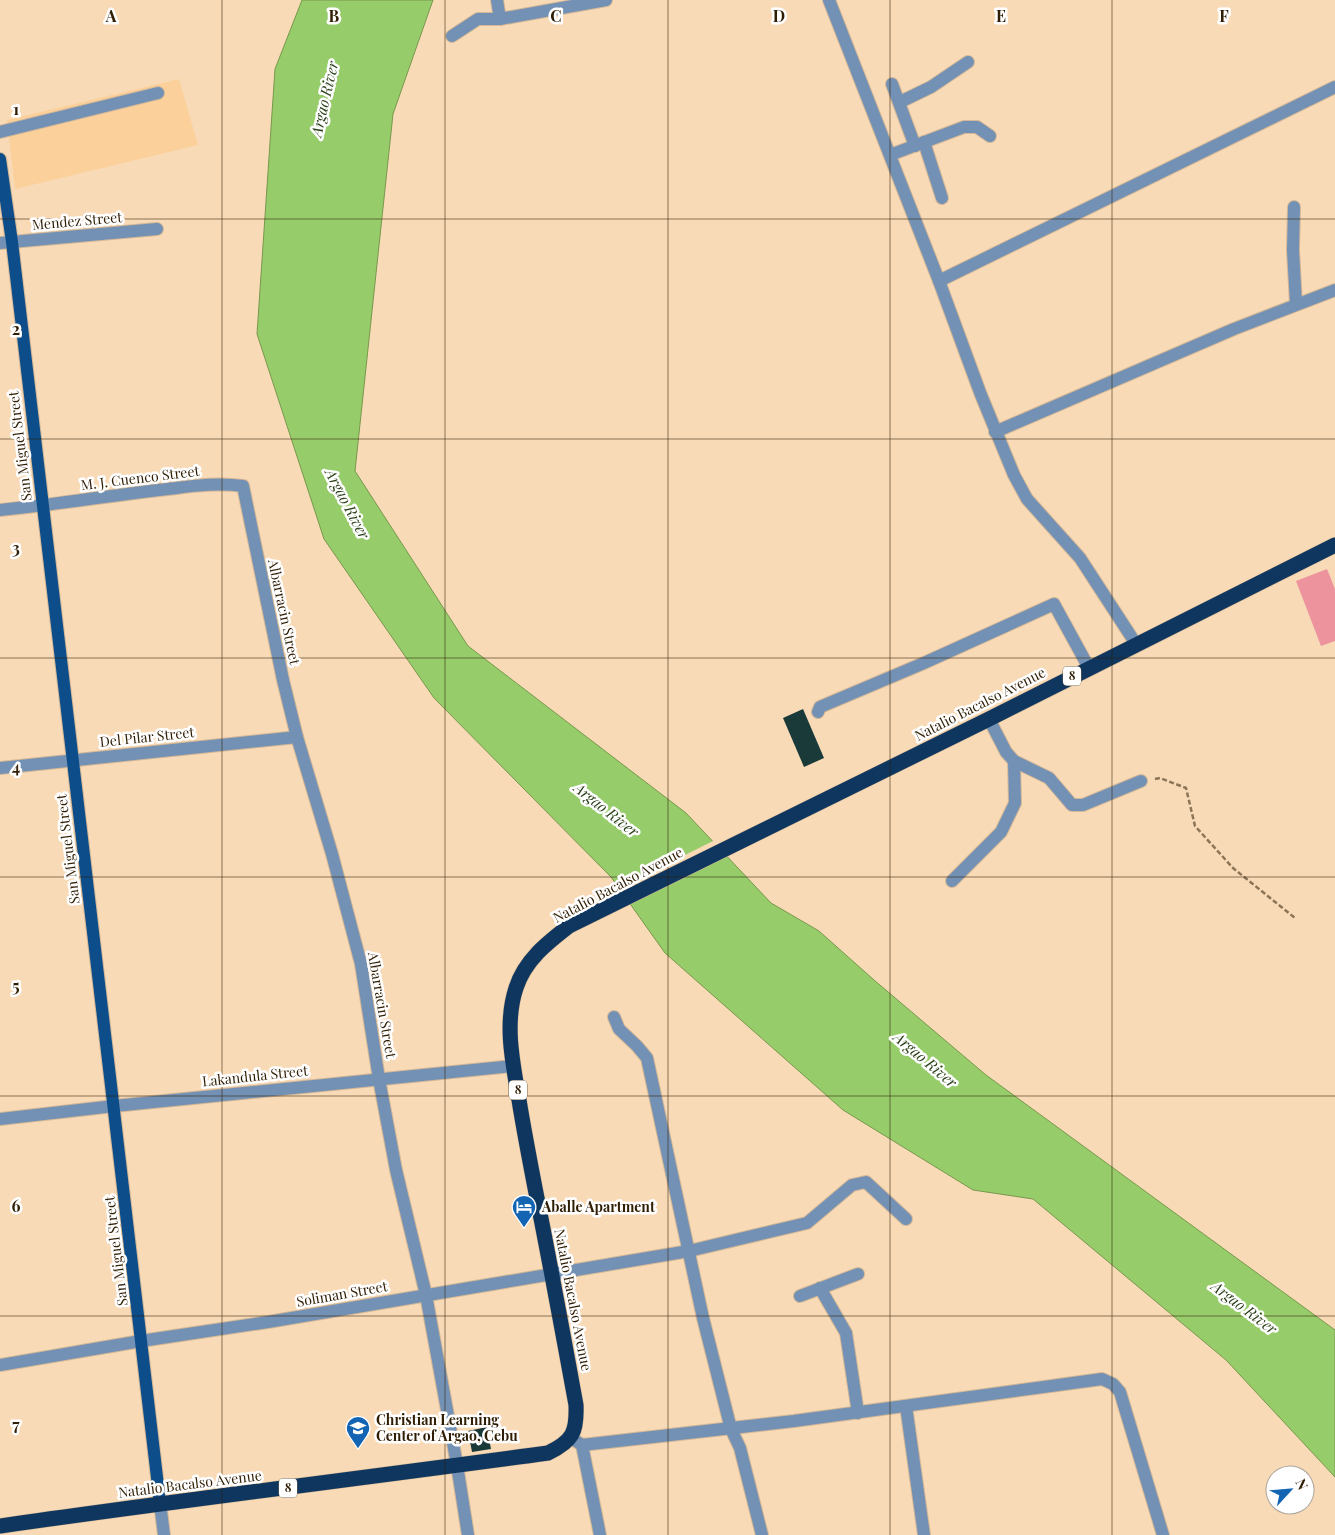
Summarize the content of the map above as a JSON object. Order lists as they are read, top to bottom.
{
  "streets": {
    "highway": ["8", "Natalio Bacalso Avenue"],
    "main road": ["San Miguel Street"],
    "street": [
      "Mendez Street",
      "M. J. Cuenco Street",
      "Albarracin Street",
      "Del Pilar Street",
      "Lakandula Street",
      "Soliman Street"
    ]
  },
  "crossings": [
    ["Mendez Street", "San Miguel Street"],
    ["San Miguel Street", "M. J. Cuenco Street"],
    ["San Miguel Street", "Natalio Bacalso Avenue"],
    ["San Miguel Street", "Del Pilar Street"],
    ["San Miguel Street", "Lakandula Street"],
    ["San Miguel Street", "Soliman Street"],
    ["M. J. Cuenco Street", "Albarracin Street"],
    ["Albarracin Street", "Natalio Bacalso Avenue"],
    ["Albarracin Street", "Del Pilar Street"],
    ["Albarracin Street", "Lakandula Street"],
    ["Albarracin Street", "Soliman Street"],
    ["Natalio Bacalso Avenue", "Lakandula Street"],
    ["Natalio Bacalso Avenue", "Soliman Street"]
  ],
  "water": ["Argao River"],
  "places": {
    "hotel": ["Aballe Apartment"],
    "school or university": ["Christian Learning Center of Argao, Cebu"]
  },
  "north": "top right",
  "grid": {
    "columns": [
      "A",
      "B",
      "C",
      "D",
      "E",
      "F"
    ],
    "rows": [
      "1",
      "2",
      "3",
      "4",
      "5",
      "6",
      "7"
    ]
  }
}
